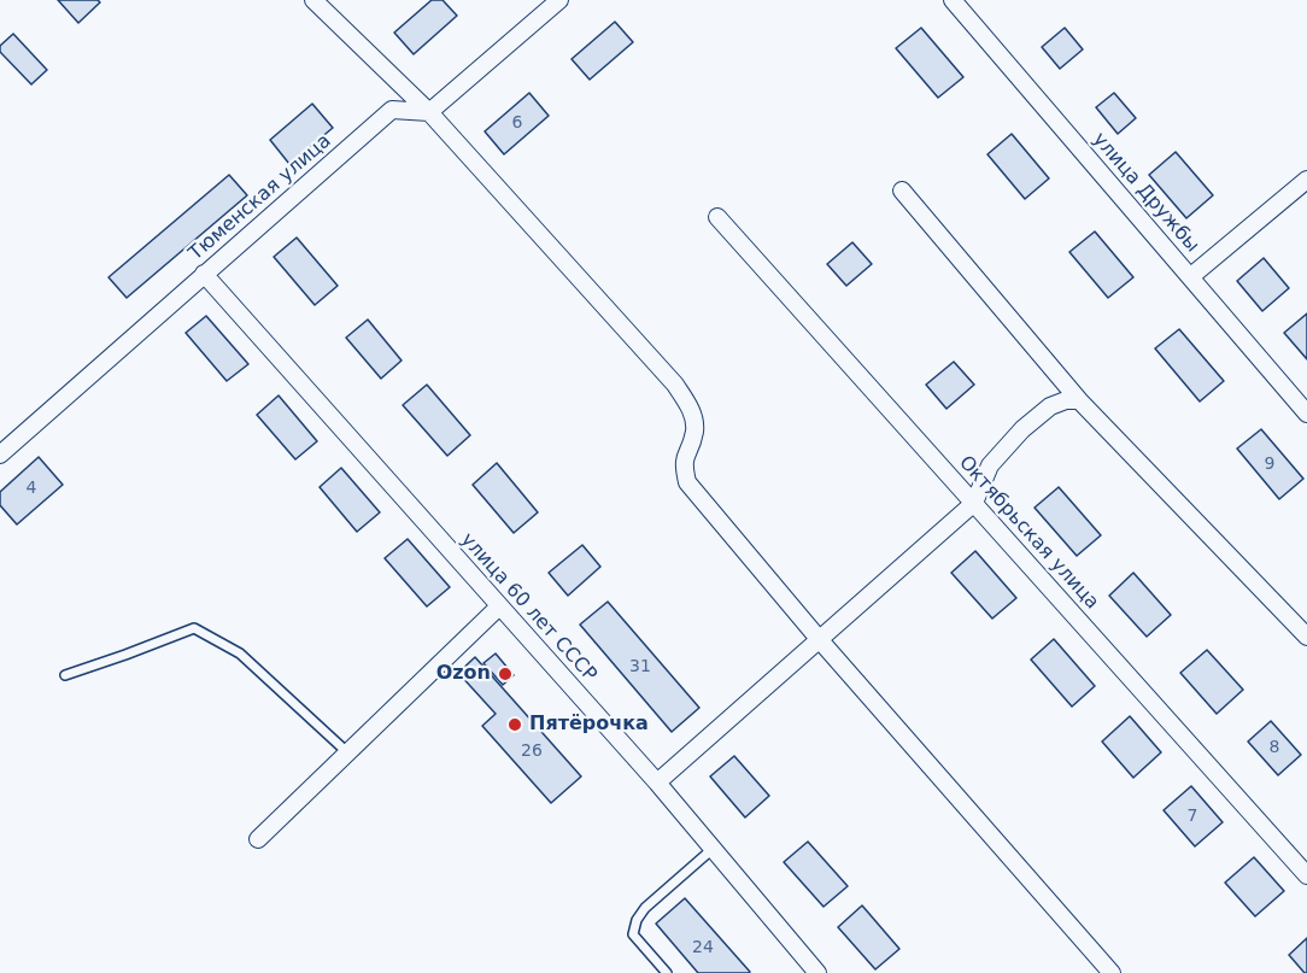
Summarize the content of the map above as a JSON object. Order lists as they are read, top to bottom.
{
  "streets": {
    "street": [
      "улица Дружбы",
      "Тюменская улица",
      "Октябрьская улица",
      "улица 60 лет СССР"
    ]
  },
  "crossings": [
    ["Тюменская улица", "улица 60 лет СССР"]
  ],
  "places": ["Ozon", "Пятёрочка"],
  "house_numbers": [
    "6",
    "9",
    "4",
    "31",
    "8",
    "26",
    "7",
    "24"
  ]
}
